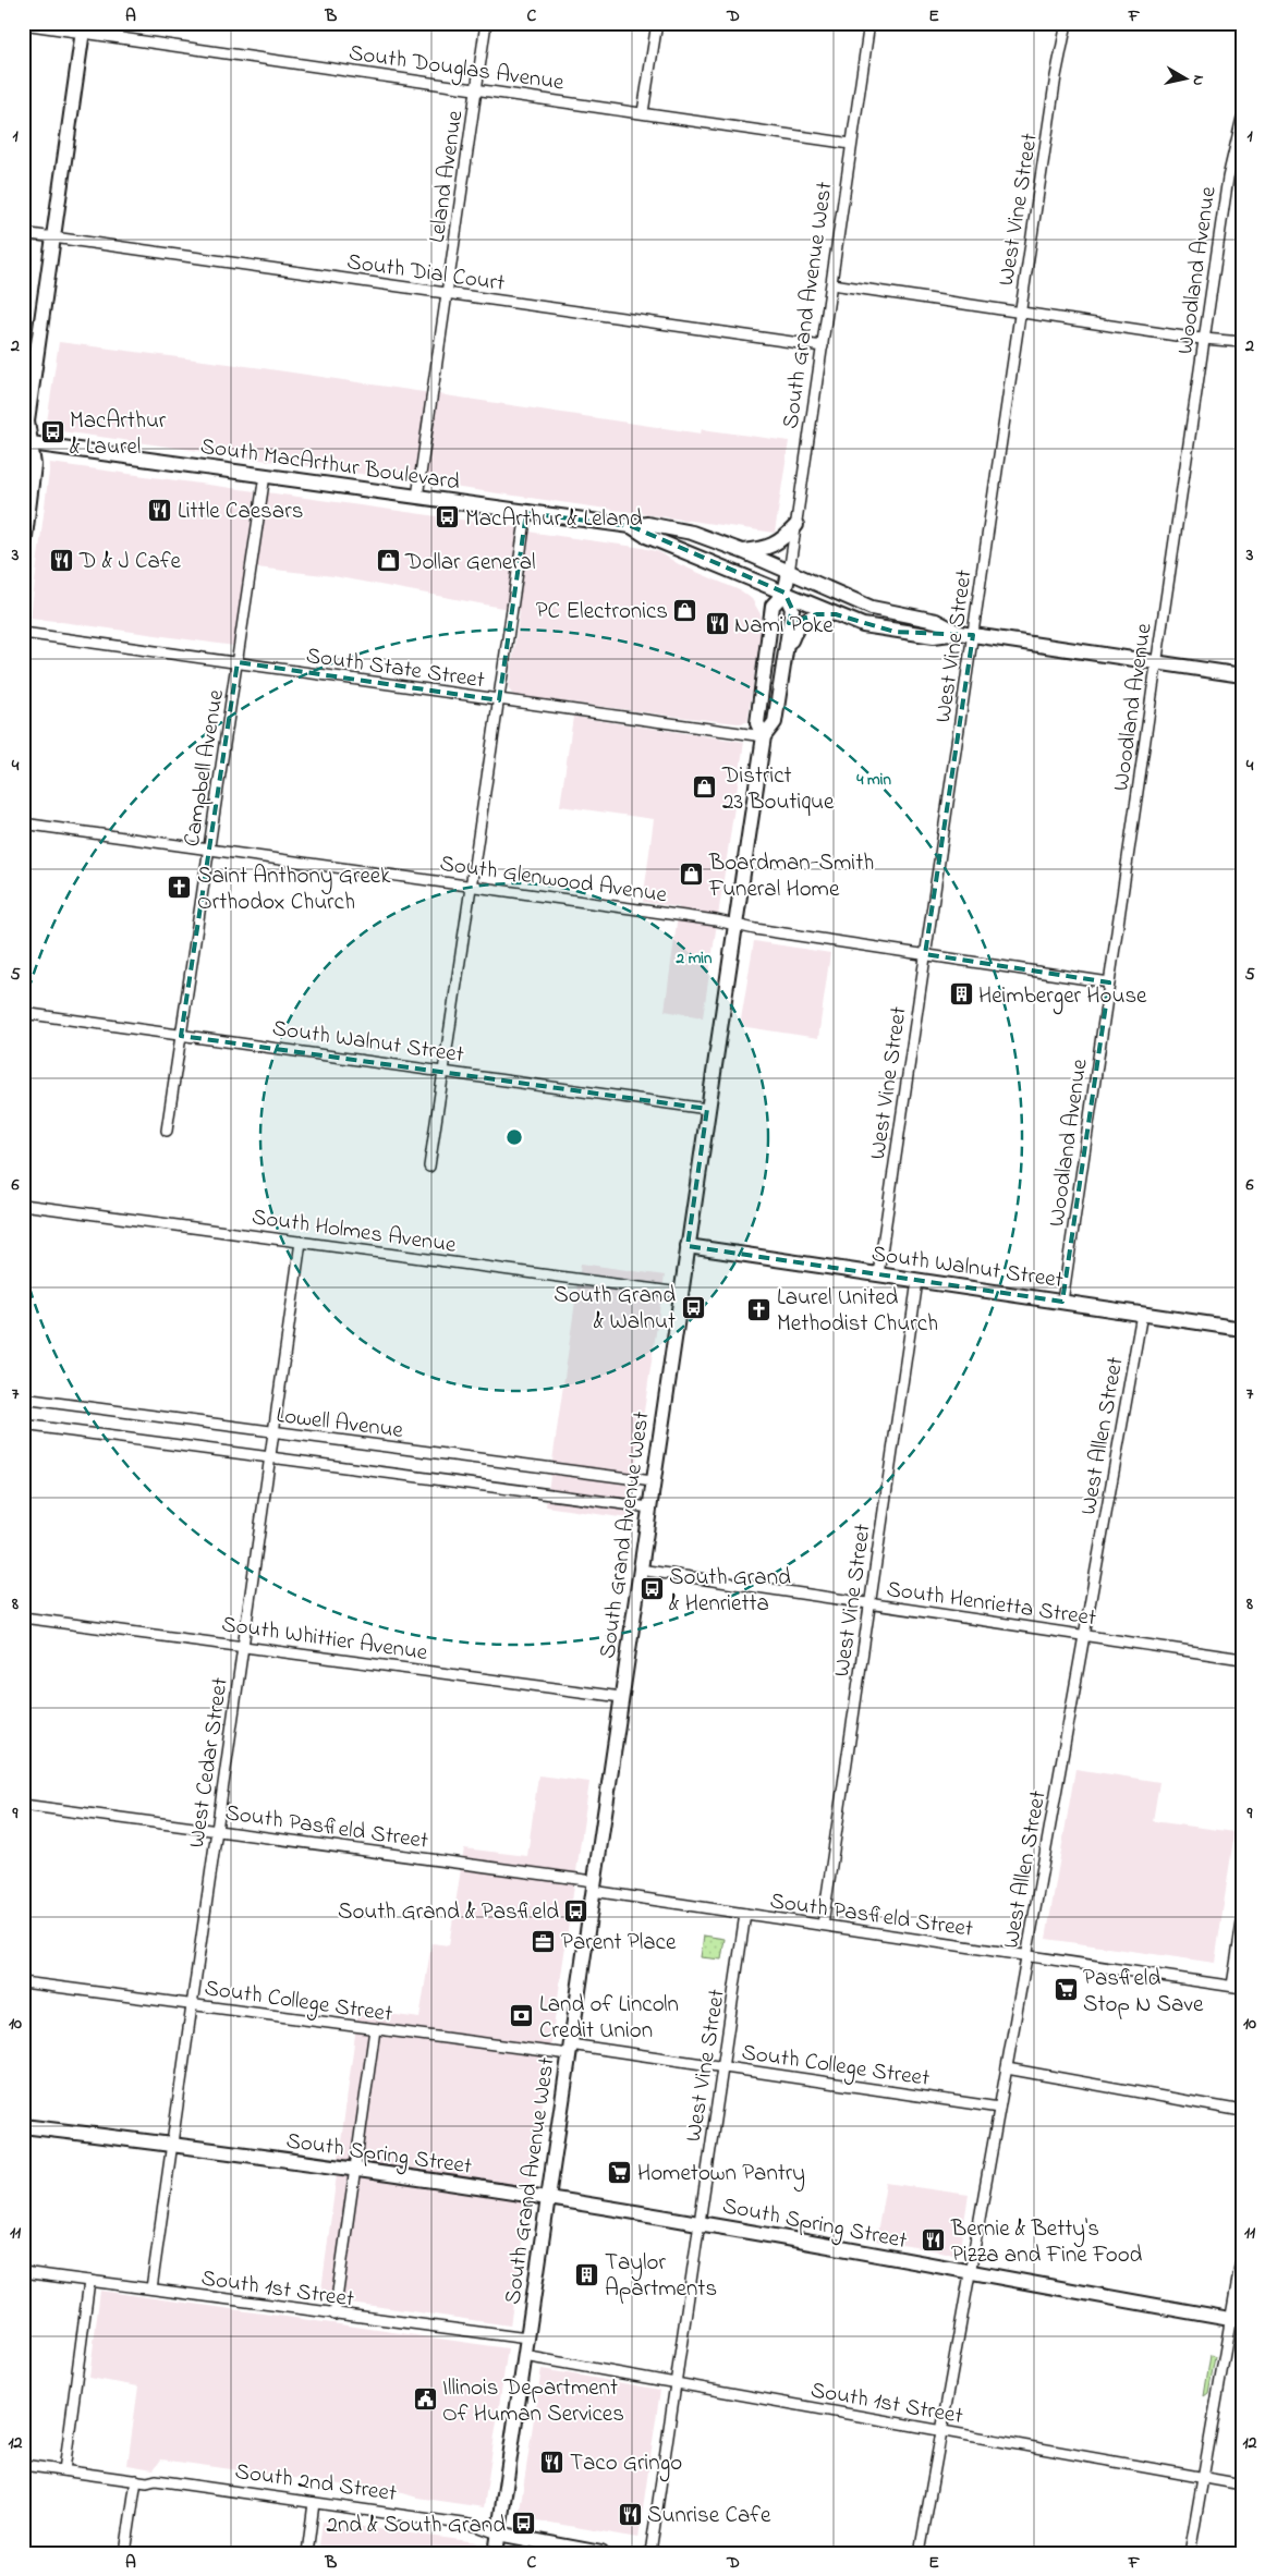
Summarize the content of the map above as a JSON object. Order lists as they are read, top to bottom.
{
  "streets": {
    "main road": [
      "South Grand Avenue West",
      "South MacArthur Boulevard",
      "South Walnut Street",
      "South Spring Street",
      "South 2nd Street"
    ],
    "street": [
      "South Douglas Avenue",
      "Leland Avenue",
      "West Vine Street",
      "Woodland Avenue",
      "South Dial Court",
      "South State Street",
      "Campbell Avenue",
      "South Glenwood Avenue",
      "South Holmes Avenue",
      "Lowell Avenue",
      "West Allen Street",
      "South Henrietta Street",
      "South Whittier Avenue",
      "West Cedar Street",
      "South Pasfield Street",
      "South College Street",
      "South 1st Street"
    ]
  },
  "crossings": [
    ["South Douglas Avenue", "Leland Avenue"],
    ["South Douglas Avenue", "South Grand Avenue West"],
    ["Leland Avenue", "South Dial Court"],
    ["Leland Avenue", "South MacArthur Boulevard"],
    ["West Vine Street", "South MacArthur Boulevard"],
    ["West Vine Street", "South Glenwood Avenue"],
    ["West Vine Street", "South Walnut Street"],
    ["West Vine Street", "South Henrietta Street"],
    ["West Vine Street", "South Pasfield Street"],
    ["West Vine Street", "South College Street"],
    ["West Vine Street", "South Spring Street"],
    ["West Vine Street", "South 1st Street"],
    ["Woodland Avenue", "South MacArthur Boulevard"],
    ["Woodland Avenue", "South Glenwood Avenue"],
    ["Woodland Avenue", "South Walnut Street"],
    ["South Dial Court", "South Grand Avenue West"],
    ["South Grand Avenue West", "South MacArthur Boulevard"],
    ["South Grand Avenue West", "South State Street"],
    ["South Grand Avenue West", "South Glenwood Avenue"],
    ["South Grand Avenue West", "South Walnut Street"],
    ["South Grand Avenue West", "South Holmes Avenue"],
    ["South Grand Avenue West", "Lowell Avenue"],
    ["South Grand Avenue West", "South Henrietta Street"],
    ["South Grand Avenue West", "South Whittier Avenue"],
    ["South Grand Avenue West", "South Pasfield Street"],
    ["South Grand Avenue West", "South College Street"],
    ["South Grand Avenue West", "South Spring Street"],
    ["South Grand Avenue West", "South 1st Street"],
    ["South Grand Avenue West", "South 2nd Street"],
    ["South MacArthur Boulevard", "Campbell Avenue"],
    ["South State Street", "Campbell Avenue"],
    ["Campbell Avenue", "South Glenwood Avenue"],
    ["Campbell Avenue", "South Walnut Street"],
    ["South Walnut Street", "West Allen Street"],
    ["South Holmes Avenue", "West Cedar Street"],
    ["Lowell Avenue", "West Cedar Street"],
    ["West Allen Street", "South Henrietta Street"],
    ["West Allen Street", "South Pasfield Street"],
    ["West Allen Street", "South College Street"],
    ["West Allen Street", "South Spring Street"],
    ["West Allen Street", "South 1st Street"],
    ["South Whittier Avenue", "West Cedar Street"],
    ["West Cedar Street", "South Pasfield Street"],
    ["West Cedar Street", "South College Street"],
    ["West Cedar Street", "South Spring Street"],
    ["West Cedar Street", "South 1st Street"]
  ],
  "places": {
    "bus stop": [
      "MacArthur & Laurel",
      "MacArthur & Leland",
      "South Grand & Walnut",
      "South Grand & Henrietta",
      "South Grand & Pasfield",
      "2nd & South Grand"
    ],
    "restaurant": [
      "Little Caesars",
      "D & J Cafe",
      "Nami Poke",
      "Bernie & Betty's Pizza and Fine Food",
      "Taco Gringo",
      "Sunrise Cafe"
    ],
    "shop": [
      "Dollar General",
      "PC Electronics",
      "District 23 Boutique",
      "Boardman-Smith Funeral Home"
    ],
    "church": ["Saint Anthony Greek Orthodox Church", "Laurel United Methodist Church"],
    "building": ["Heimberger House", "Taylor Apartments"],
    "office": ["Parent Place"],
    "supermarket": ["Pasfield Stop N Save", "Hometown Pantry"],
    "bank": ["Land of Lincoln Credit Union"],
    "public building": ["Illinois Department Of Human Services"]
  },
  "north": "right",
  "grid": {
    "columns": [
      "A",
      "B",
      "C",
      "D",
      "E",
      "F"
    ],
    "rows": [
      "1",
      "2",
      "3",
      "4",
      "5",
      "6",
      "7",
      "8",
      "9",
      "10",
      "11",
      "12"
    ]
  },
  "rings": ["4 min", "2 min"]
}
